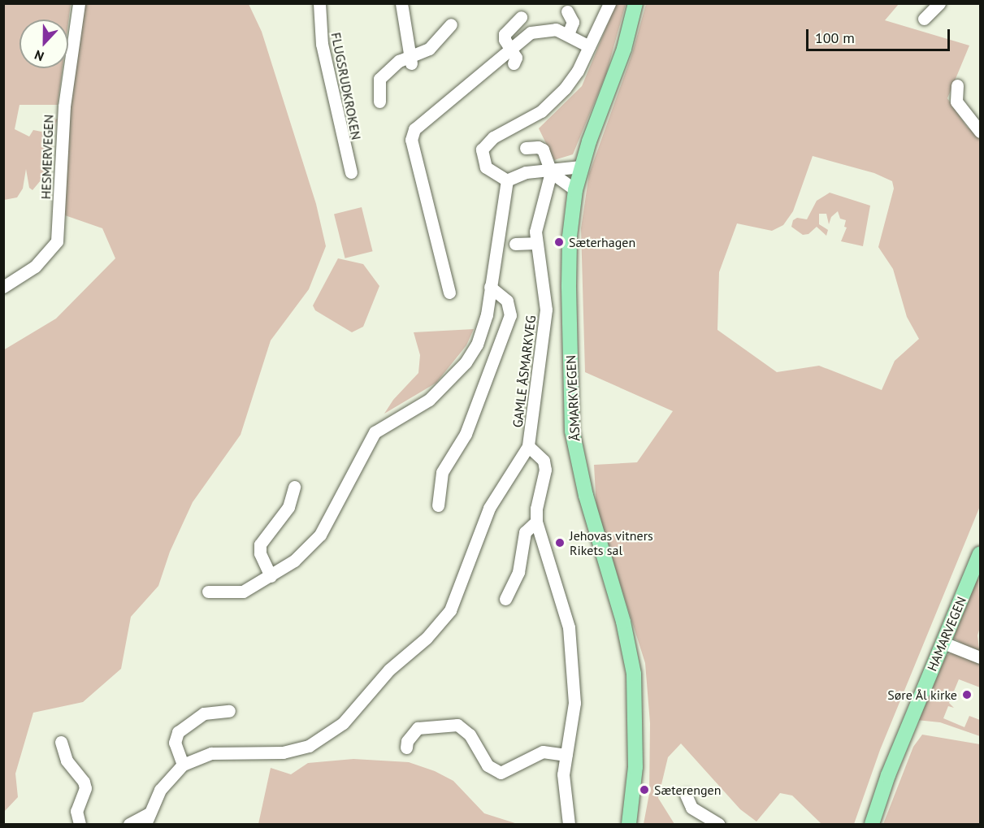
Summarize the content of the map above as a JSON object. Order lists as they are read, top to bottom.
{
  "streets": {
    "main road": ["ÅSMARKVEGEN", "HAMARVEGEN"],
    "street": ["FLUGSRUDKROKEN", "HESMERVEGEN", "GAMLE ÅSMARKVEG"]
  },
  "places": [
    "Sæterhagen",
    "Jehovas vitners Rikets sal",
    "Søre Ål kirke",
    "Sæterengen"
  ],
  "scale_bar": "100 m",
  "north": "bottom"
}
